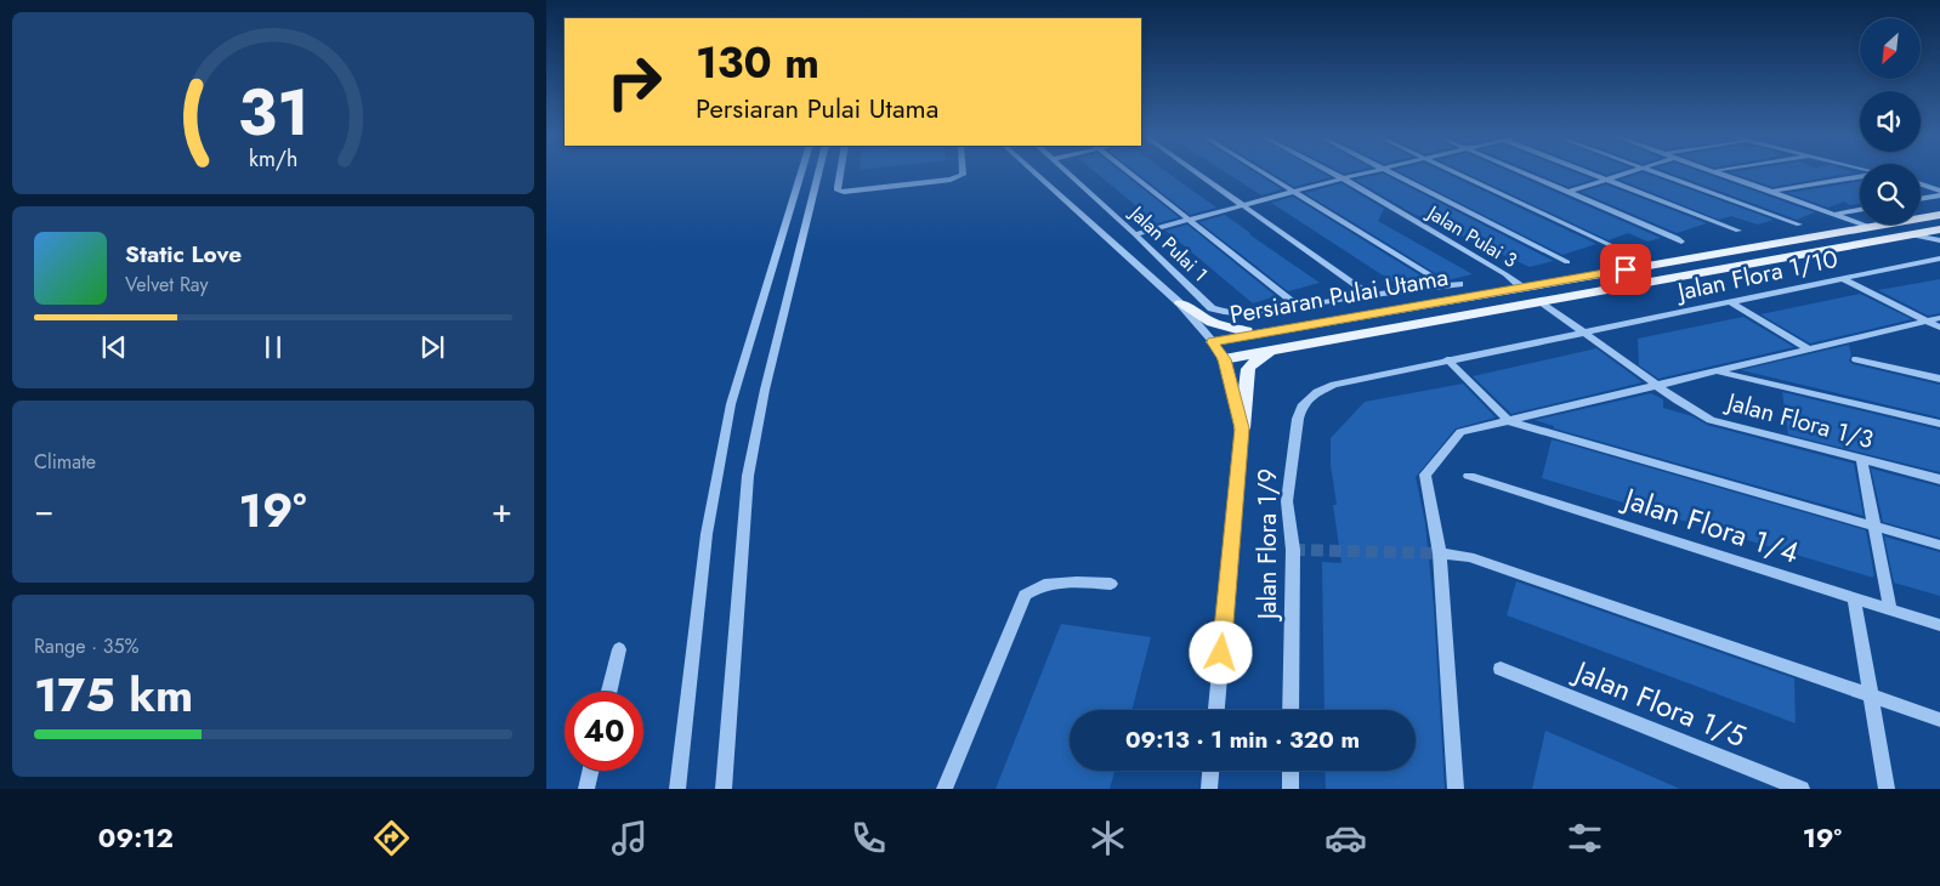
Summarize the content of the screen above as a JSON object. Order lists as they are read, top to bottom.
{
  "streets": {
    "main road": ["Persiaran Pulai Utama"],
    "street": [
      "Jalan Pulai 3",
      "Jalan Pulai 1",
      "Jalan Flora 1/10",
      "Jalan Flora 1/3",
      "Jalan Flora 1/4",
      "Jalan Flora 1/9",
      "Jalan Flora 1/5"
    ]
  },
  "crossings": [
    ["Jalan Pulai 3", "Persiaran Pulai Utama"],
    ["Jalan Flora 1/10", "Jalan Flora 1/3"],
    ["Jalan Flora 1/10", "Jalan Flora 1/9"],
    ["Persiaran Pulai Utama", "Jalan Flora 1/3"],
    ["Jalan Flora 1/3", "Jalan Flora 1/9"]
  ],
  "north": "bottom left",
  "page": {
    "turn": ["130 m", "Persiaran Pulai Utama"],
    "song": ["Static Love", "Velvet Ray"],
    "tile": [
      "Climate",
      ["Range · 35%", "175 km"]
    ],
    "heat": ["−", "19°", "+"],
    "limit": "40",
    "trip": "09:13 · 1 min · 320 m",
    "tabs": ["09:12", "19°"],
    "gauge": ["31", "km/h"]
  }
}
